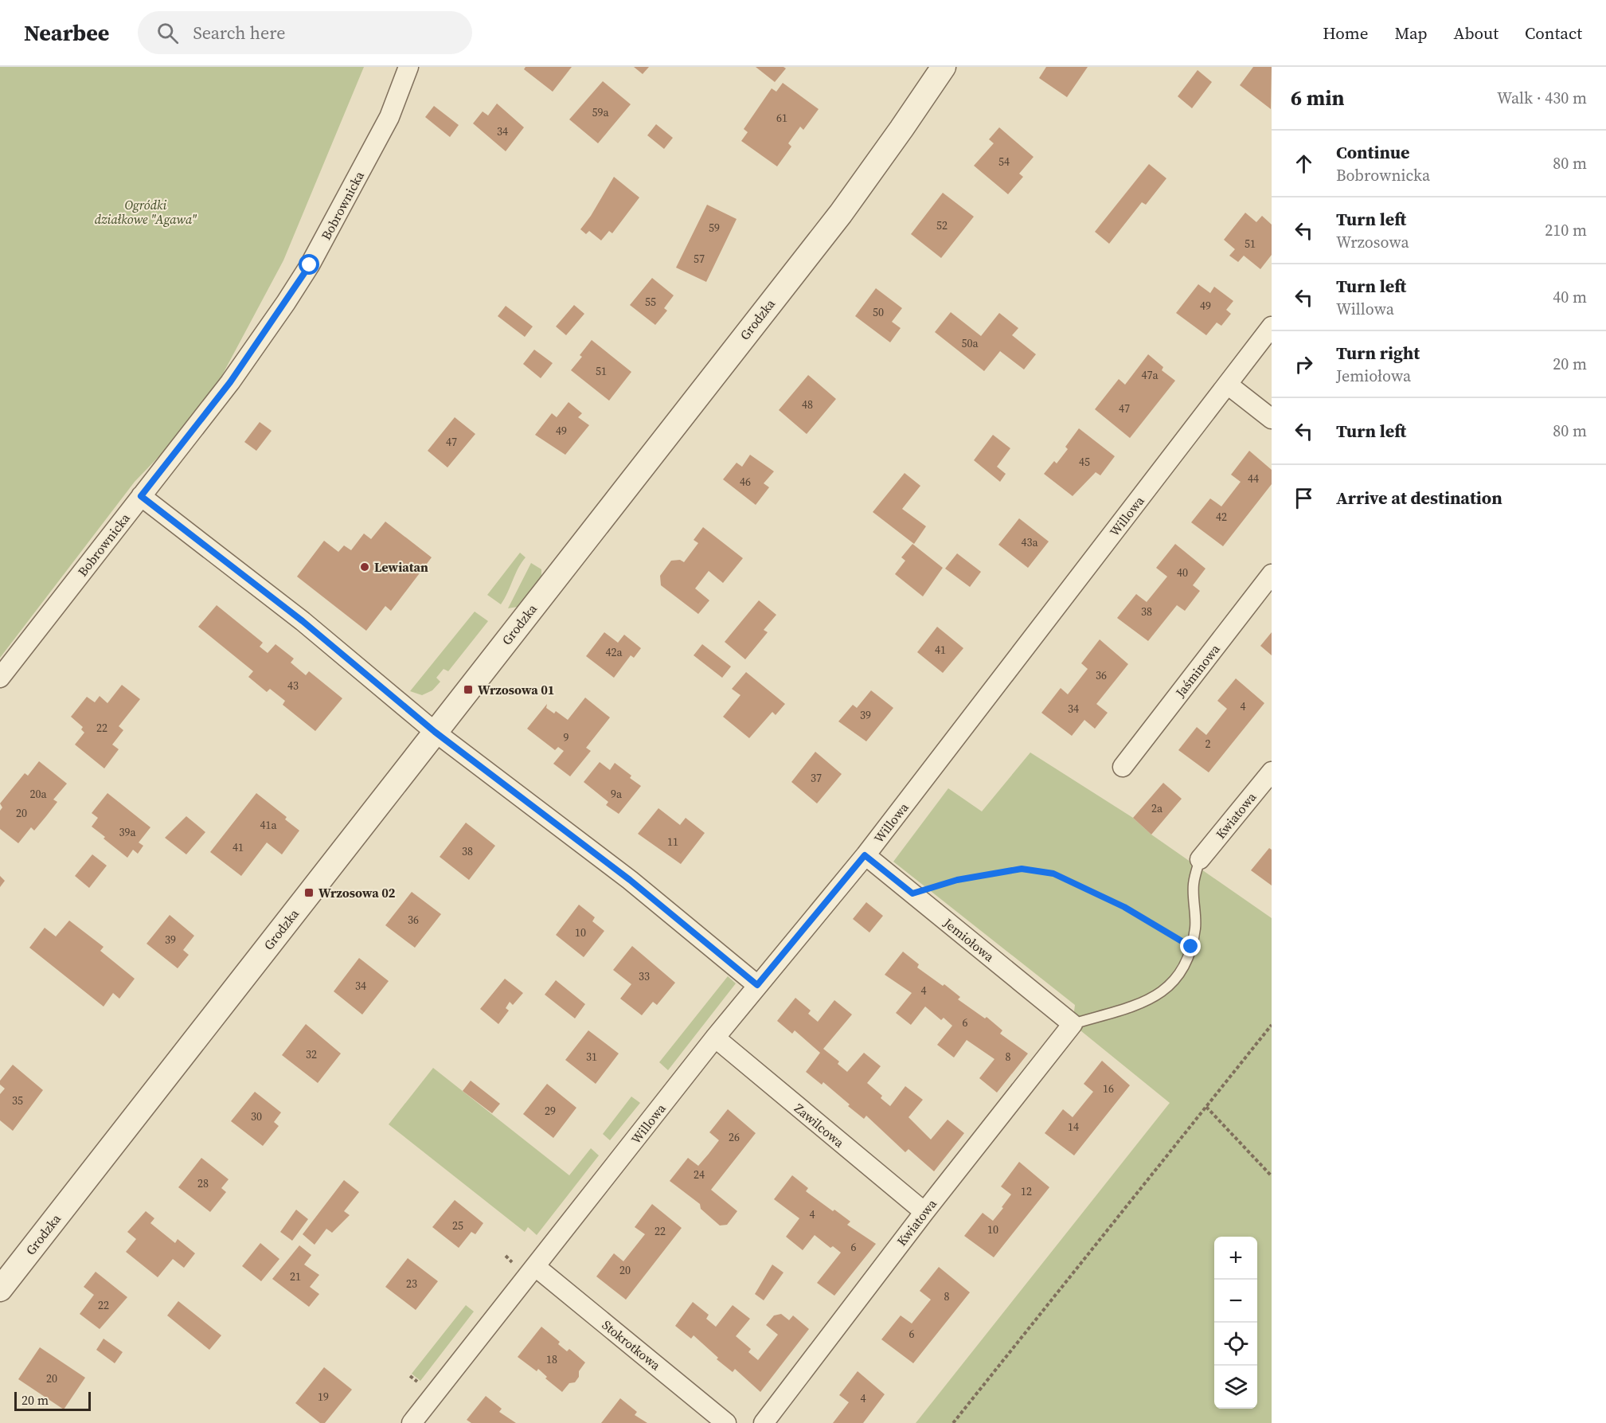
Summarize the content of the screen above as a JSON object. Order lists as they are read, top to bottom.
{
  "streets": {
    "street": [
      "Bobrownicka",
      "Grodzka",
      "Willowa",
      "Jaśminowa",
      "Kwiatowa",
      "Jemiołowa",
      "Zawilcowa",
      "Stokrotkowa"
    ]
  },
  "crossings": [
    ["Willowa", "Jemiołowa"],
    ["Willowa", "Zawilcowa"],
    ["Willowa", "Stokrotkowa"],
    ["Kwiatowa", "Jemiołowa"],
    ["Kwiatowa", "Zawilcowa"]
  ],
  "parks": ["Ogródki działkowe \"Agawa\""],
  "places": {
    "other": ["Lewiatan"],
    "transit": ["Wrzosowa 01", "Wrzosowa 02"]
  },
  "house_numbers": [
    "59a",
    "61",
    "34",
    "54",
    "52",
    "59",
    "51",
    "57",
    "55",
    "49",
    "50",
    "50a",
    "51",
    "47a",
    "48",
    "47",
    "49",
    "47",
    "45",
    "44",
    "46",
    "42",
    "43a",
    "40",
    "38",
    "41",
    "42a",
    "36",
    "43",
    "4",
    "34",
    "39",
    "22",
    "9",
    "2",
    "37",
    "20a",
    "9a",
    "2a",
    "20",
    "41a",
    "39a",
    "11",
    "41",
    "38",
    "36",
    "10",
    "39",
    "33",
    "34",
    "4",
    "6",
    "32",
    "31",
    "8",
    "16",
    "35",
    "29",
    "30",
    "14",
    "26",
    "24",
    "28",
    "12",
    "4",
    "25",
    "10",
    "22",
    "6",
    "20",
    "21",
    "23",
    "8",
    "22",
    "6",
    "18",
    "20",
    "19",
    "4"
  ],
  "scale_bar": "20 m",
  "page": {
    "header": "Nearbee",
    "search": "Search here",
    "nav": [
      "Home",
      "Map",
      "About",
      "Contact"
    ],
    "heading": ["6 min", "Walk · 430 m"],
    "list": [
      ["Continue", "Bobrownicka", "80 m"],
      ["Turn left", "Wrzosowa", "210 m"],
      ["Turn left", "Willowa", "40 m"],
      ["Turn right", "Jemiołowa", "20 m"],
      ["Turn left", "80 m"],
      "Arrive at destination"
    ],
    "map_buttons": ["+", "−"],
    "scale": "20 m"
  }
}
